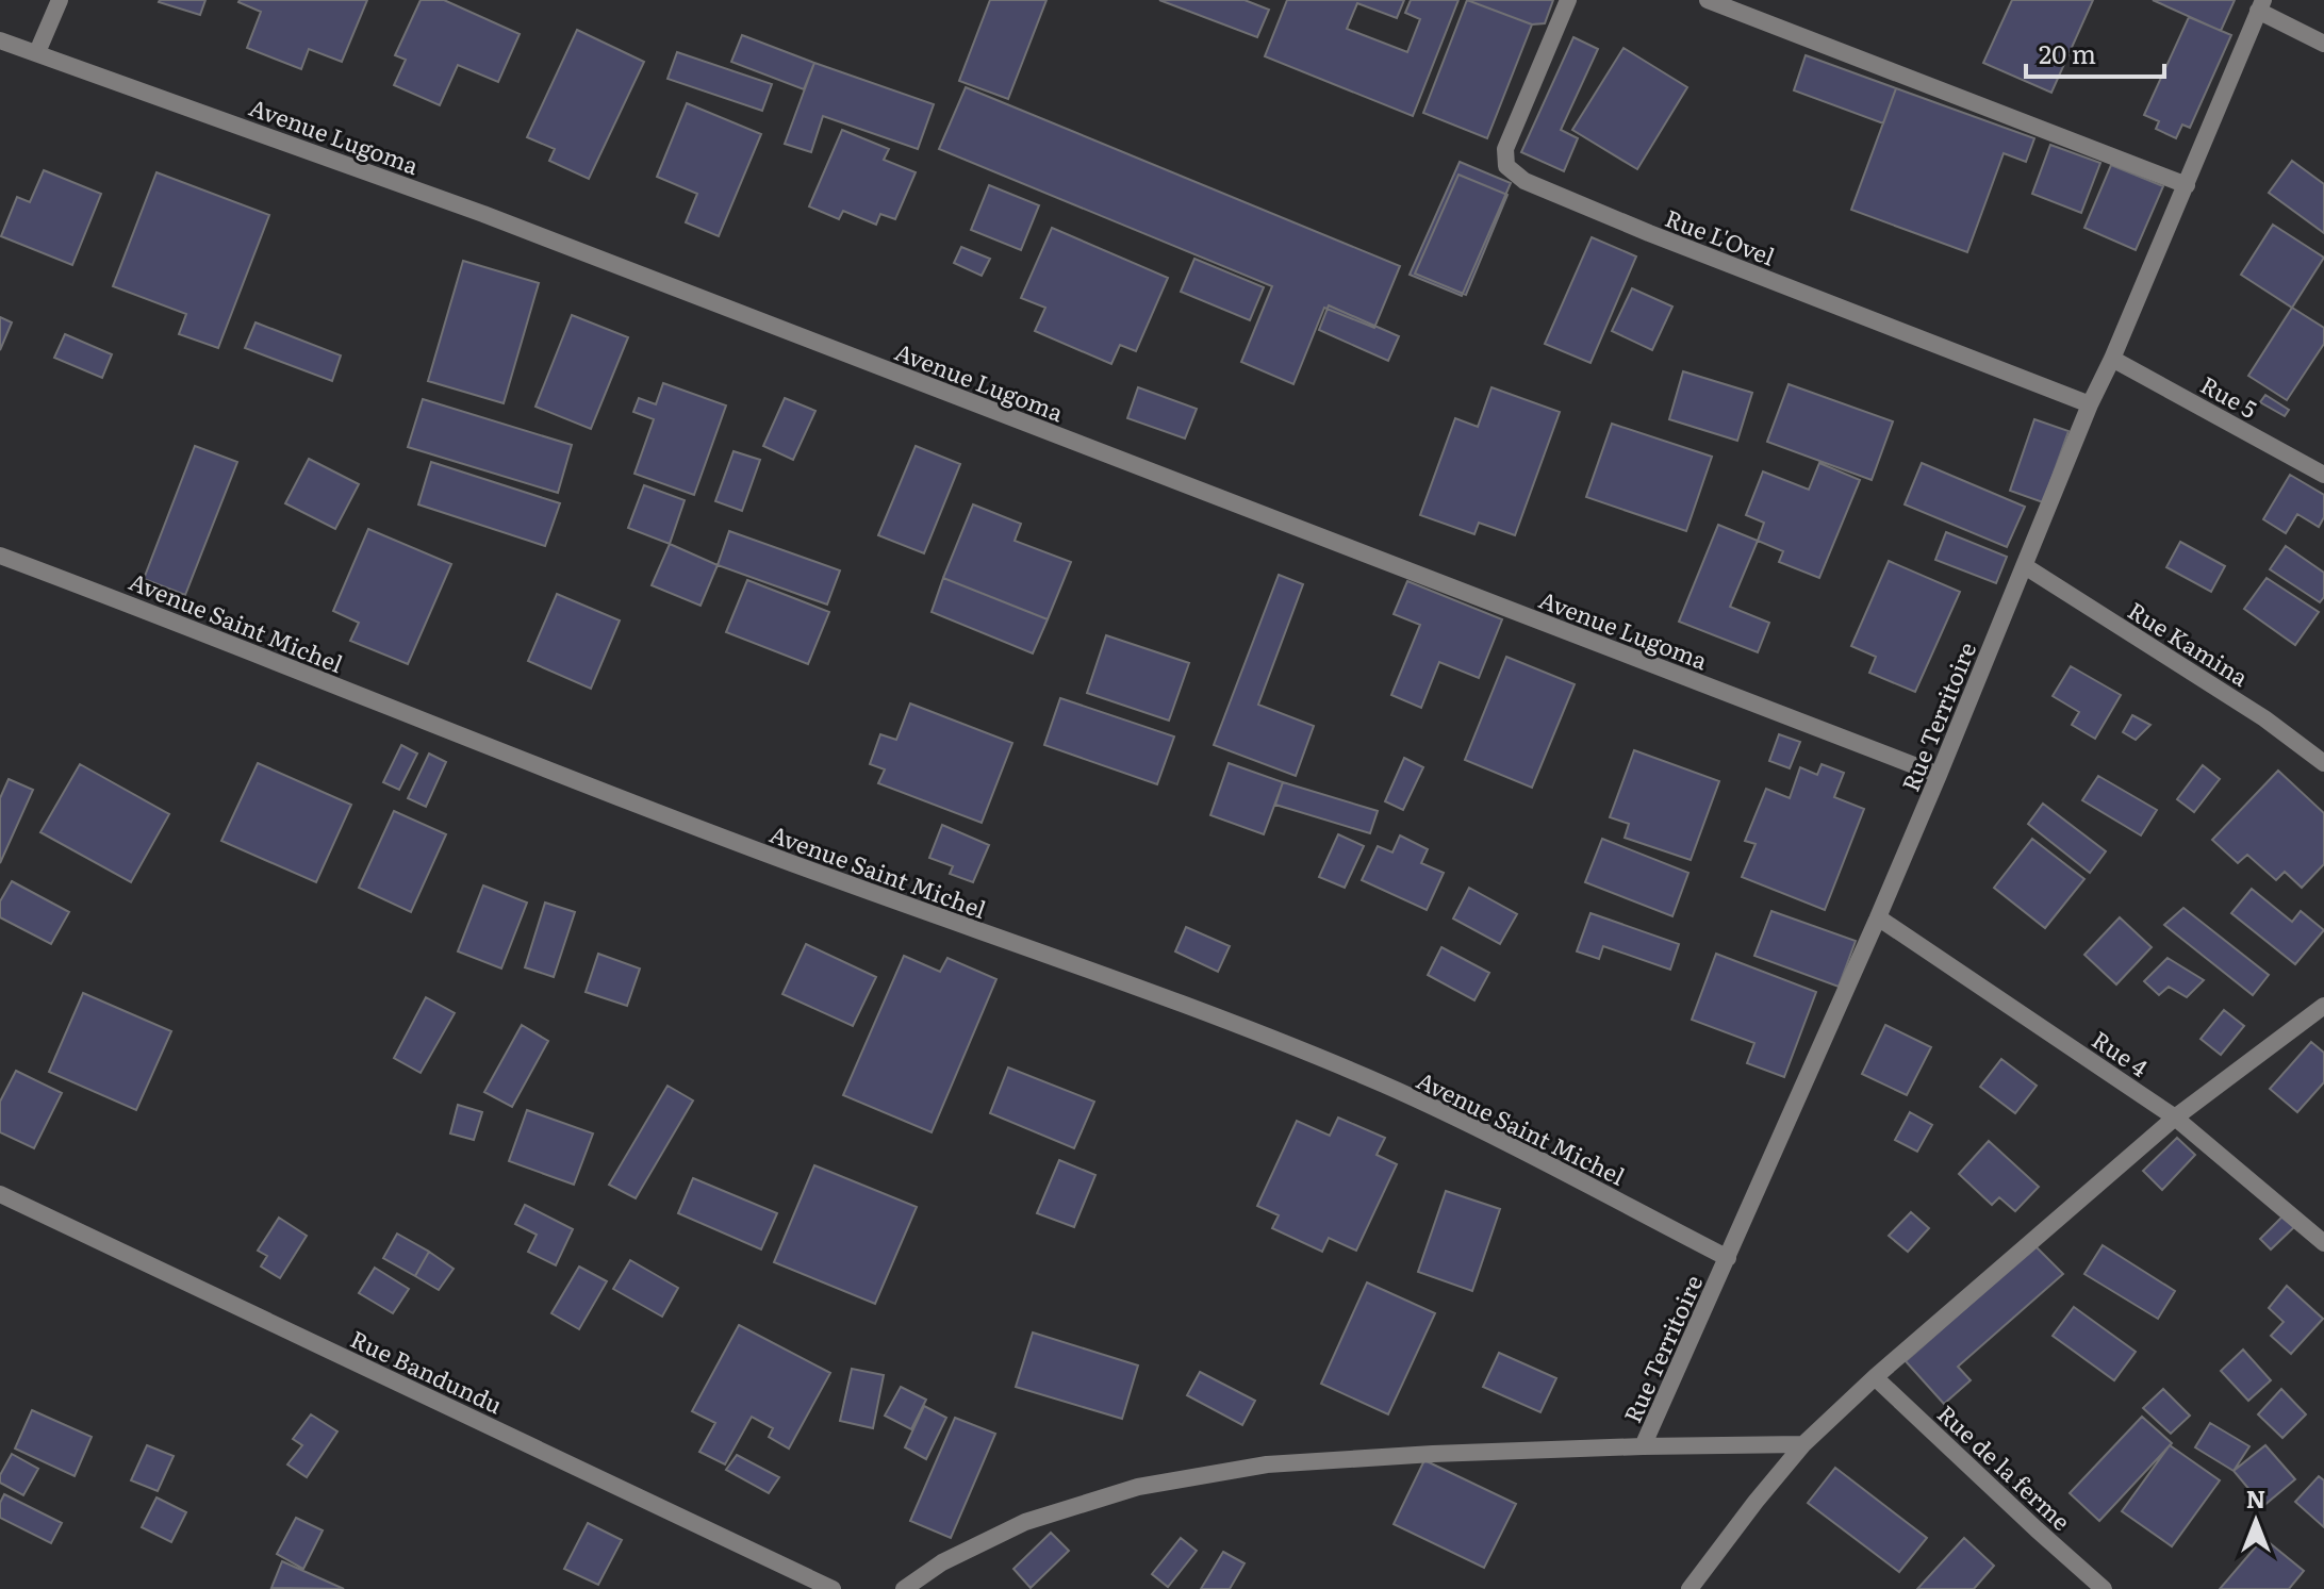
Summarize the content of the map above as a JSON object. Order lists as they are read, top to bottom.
{
  "streets": {
    "street": [
      "Avenue Lugoma",
      "Rue L'Ovel",
      "Rue 5",
      "Avenue Saint Michel",
      "Rue Kamina",
      "Rue Territoire",
      "Rue 4",
      "Rue Bandundu",
      "Rue de la ferme"
    ]
  },
  "crossings": [
    ["Avenue Lugoma", "Rue Territoire"],
    ["Rue L'Ovel", "Rue Territoire"],
    ["Rue 5", "Rue Territoire"],
    ["Avenue Saint Michel", "Rue Territoire"],
    ["Rue Kamina", "Rue Territoire"],
    ["Rue Territoire", "Rue 4"]
  ],
  "scale_bar": "20 m",
  "north": "top"
}
